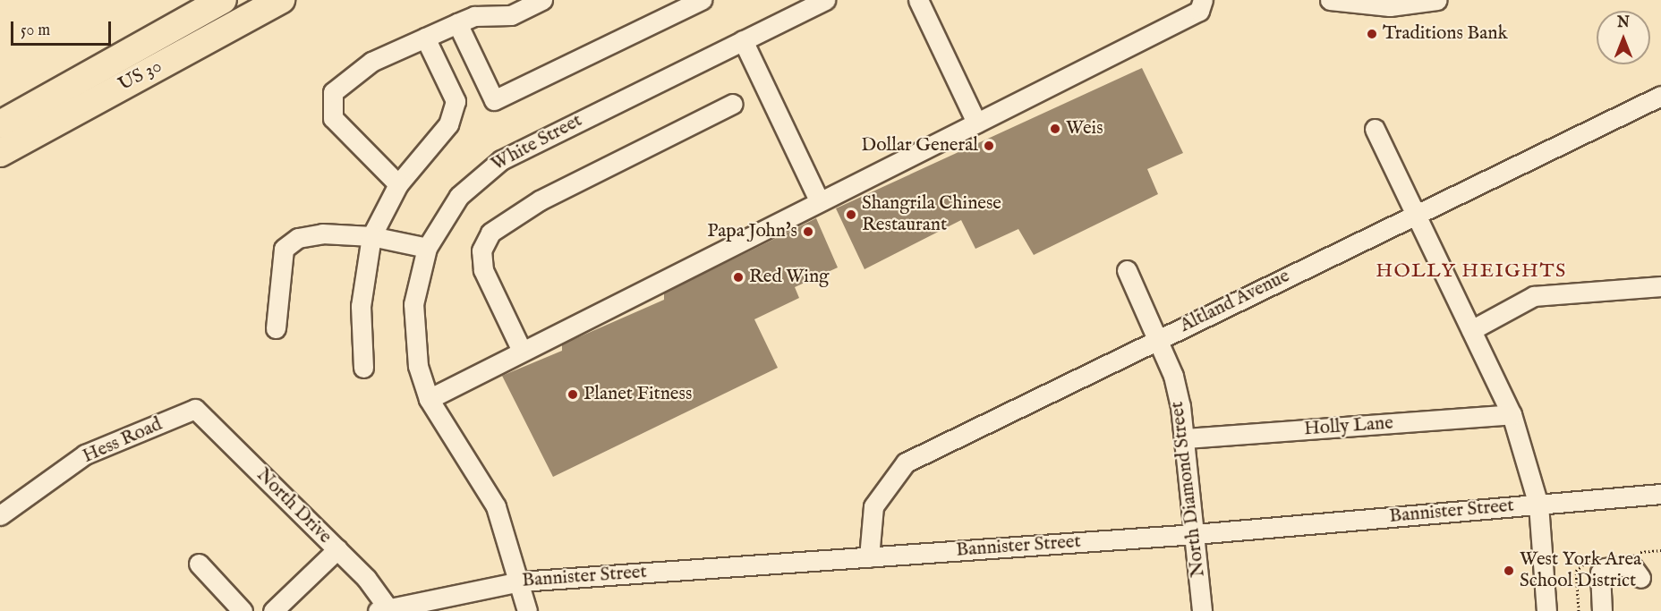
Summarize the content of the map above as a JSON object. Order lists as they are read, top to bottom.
{
  "streets": {
    "highway": ["US 30"],
    "street": [
      "White Street",
      "Altland Avenue",
      "Holly Lane",
      "Hess Road",
      "North Diamond Street",
      "North Drive",
      "Bannister Street"
    ]
  },
  "crossings": [
    ["White Street", "Bannister Street"],
    ["Altland Avenue", "North Diamond Street"],
    ["Altland Avenue", "Bannister Street"],
    ["Holly Lane", "North Diamond Street"],
    ["Hess Road", "North Drive"],
    ["North Diamond Street", "Bannister Street"],
    ["North Drive", "Bannister Street"]
  ],
  "districts": ["HOLLY HEIGHTS"],
  "places": [
    "Traditions Bank",
    "Weis",
    "Dollar General",
    "Shangrila Chinese Restaurant",
    "Papa John's",
    "Red Wing",
    "Planet Fitness",
    "West York Area School District"
  ],
  "scale_bar": "50 m",
  "north": "top"
}
